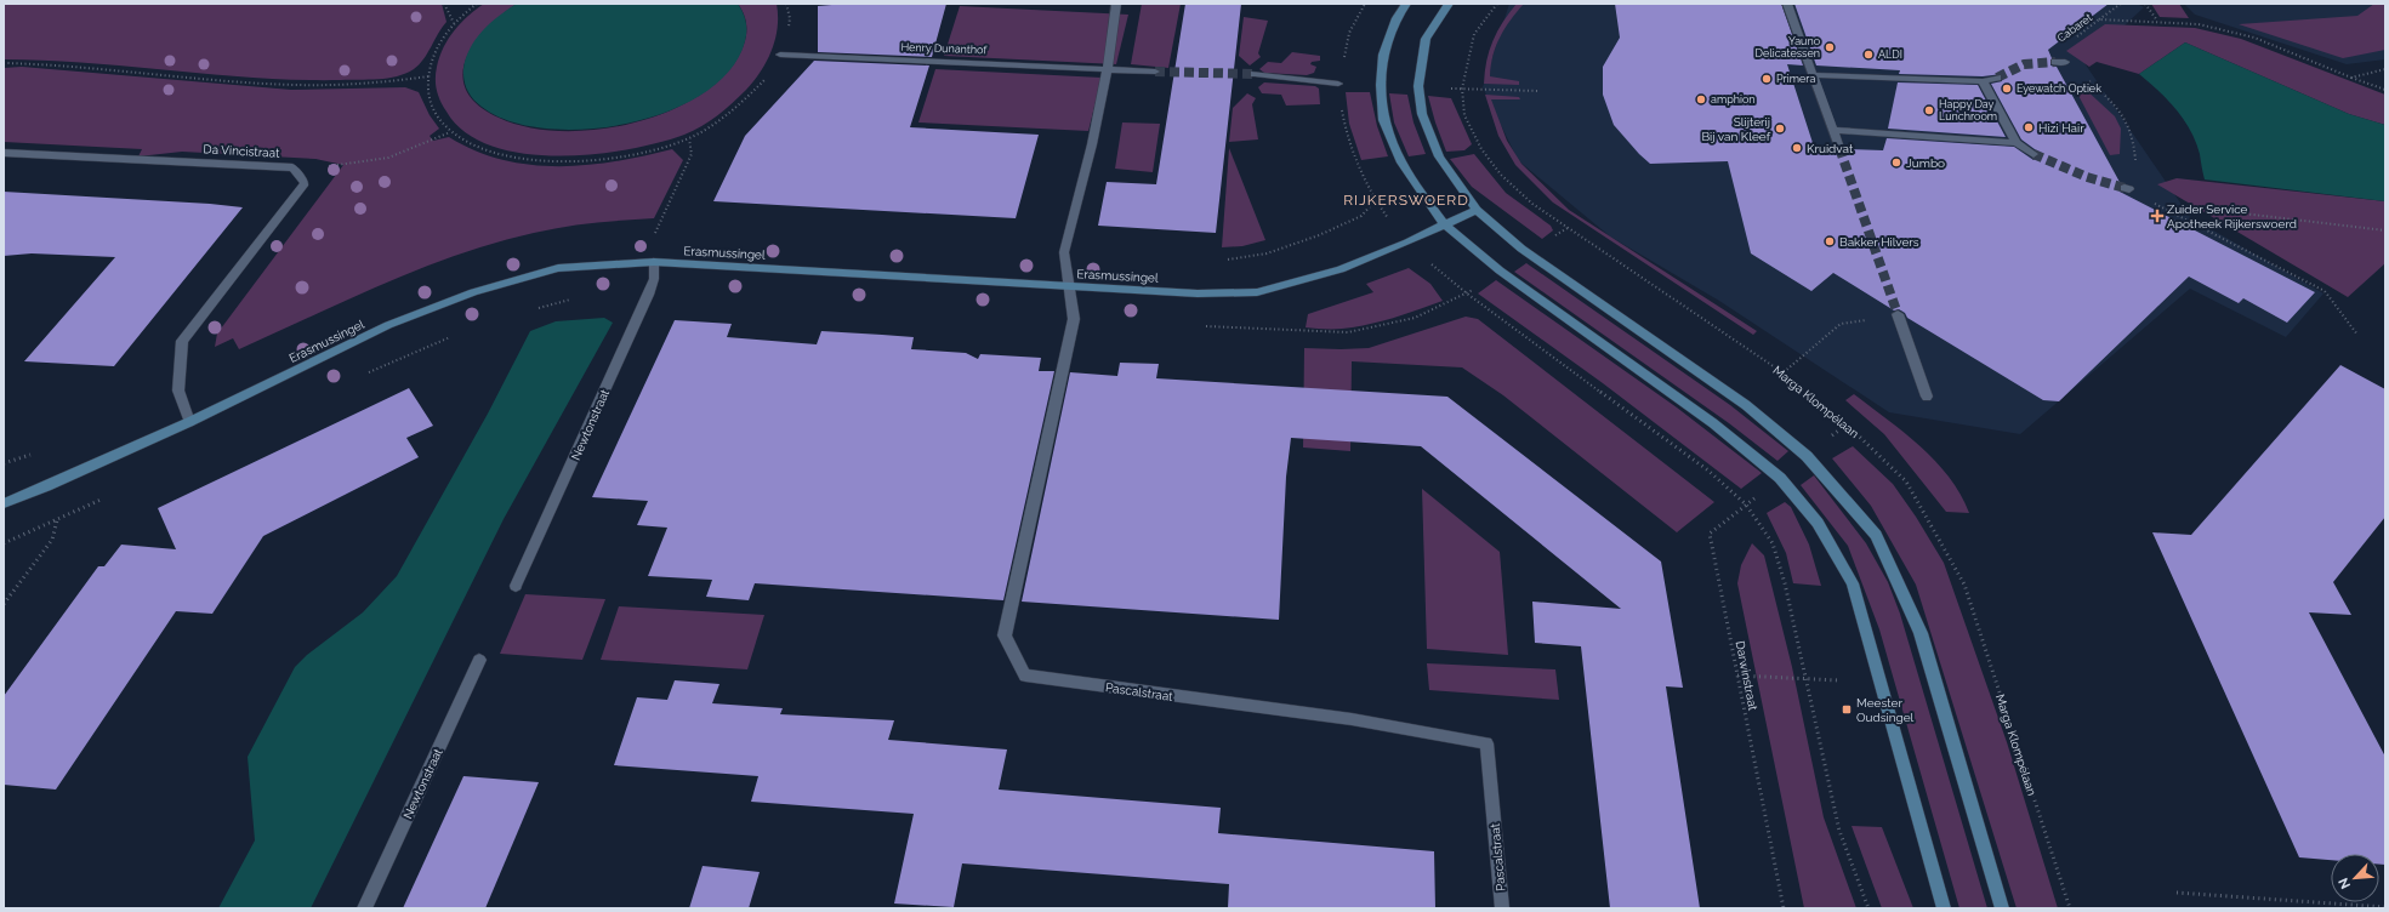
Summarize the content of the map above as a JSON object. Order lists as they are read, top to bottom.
{
  "streets": {
    "street": [
      "Henry Dunanthof",
      "Da Vincistraat",
      "Erasmussingel",
      "Newtonstraat",
      "Pascalstraat"
    ],
    "path": ["Cabaret", "Marga Klompélaan", "Darwinstraat"]
  },
  "crossings": [
    ["Erasmussingel", "Newtonstraat"],
    ["Erasmussingel", "Pascalstraat"]
  ],
  "districts": ["RIJKERSWOERD"],
  "places": {
    "other": [
      "Yauno Delicatessen",
      "ALDI",
      "Primera",
      "Eyewatch Optiek",
      "amphion",
      "Happy Day Lunchroom",
      "Hizi Hair",
      "Slijterij Bij van Kleef",
      "Kruidvat",
      "Jumbo",
      "Bakker Hilvers"
    ],
    "health": ["Zuider Service Apotheek Rijkerswoerd"],
    "transit": ["Meester Oudsingel"]
  },
  "north": "bottom left"
}
